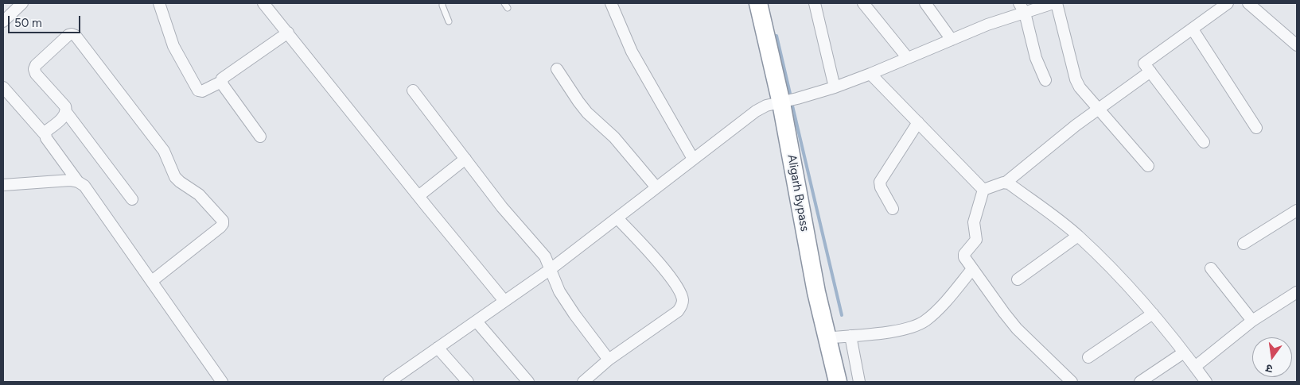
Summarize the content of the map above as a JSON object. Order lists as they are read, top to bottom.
{
  "streets": {
    "highway": ["Aligarh Bypass"]
  },
  "scale_bar": "50 m",
  "north": "bottom"
}
